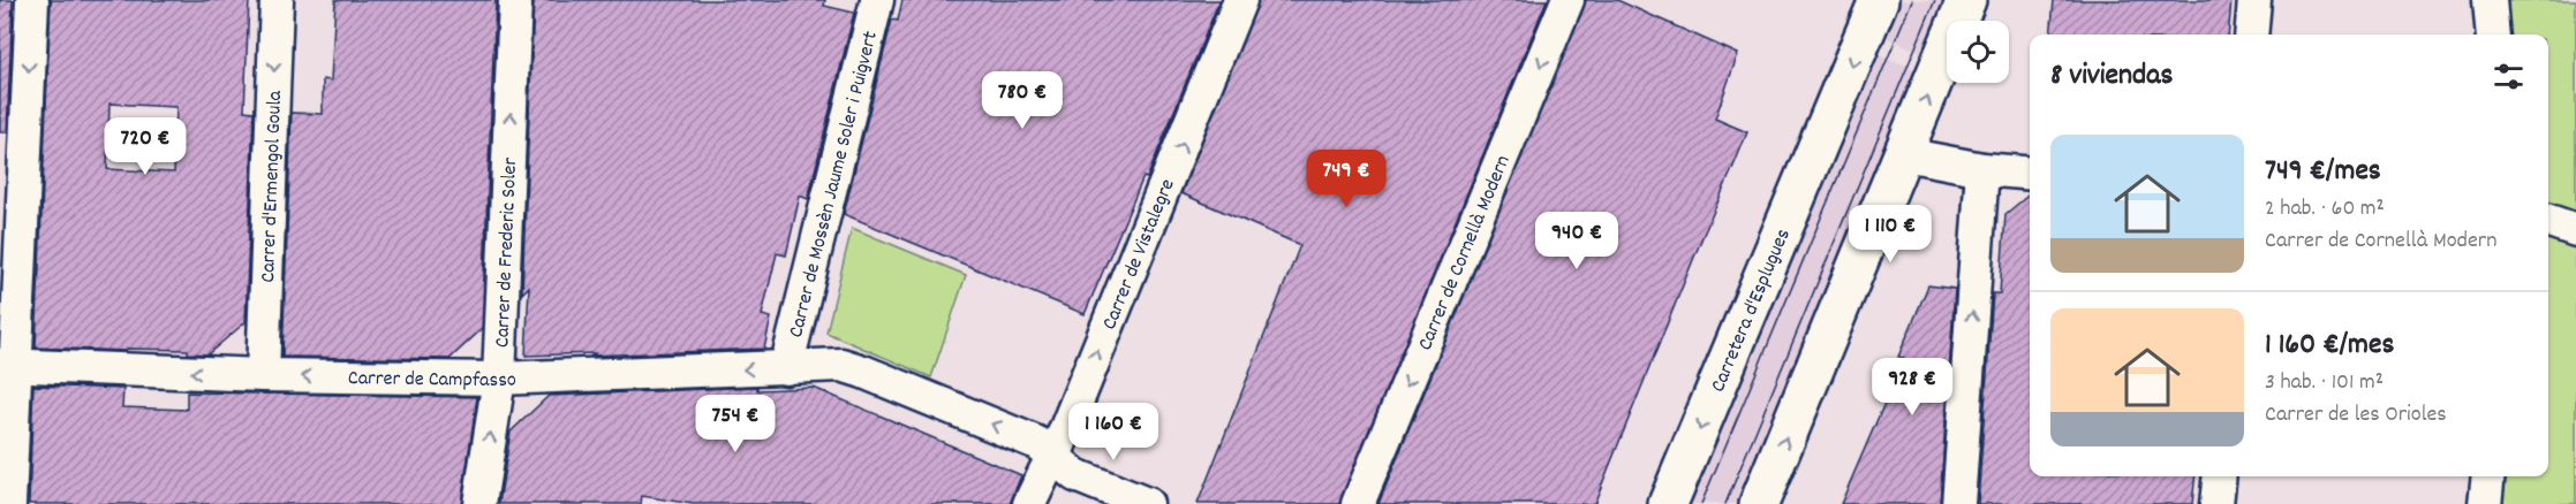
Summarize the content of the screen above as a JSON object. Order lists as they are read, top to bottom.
{
  "streets": {
    "street": [
      "Carrer de Mossèn Jaume Soler i Puigvert",
      "Carrer d'Ermengol Goula",
      "Carrer de Cornellà Modern",
      "Carrer de Frederic Soler",
      "Carrer de Vistalegre",
      "Carretera d'Esplugues",
      "Carrer de Campfasso"
    ]
  },
  "crossings": [
    ["Carrer de Mossèn Jaume Soler i Puigvert", "Carrer de Campfasso"],
    ["Carrer d'Ermengol Goula", "Carrer de Campfasso"],
    ["Carrer de Frederic Soler", "Carrer de Campfasso"],
    ["Carrer de Vistalegre", "Carrer de Campfasso"]
  ],
  "one_way": [
    "Carrer de Cornellà Modern",
    "Carrer de Frederic Soler",
    "Carrer de Vistalegre",
    "Carrer de Campfasso"
  ],
  "page": {
    "heading": "8 viviendas",
    "price": [
      "780 €",
      "720 €",
      "749 €",
      "1 110 €",
      "940 €",
      "928 €",
      "754 €",
      "1 160 €"
    ],
    "list": [
      {
        "name": "749 €/mes",
        "note": "2 hab. · 60 m² · Carrer de Cornellà Modern"
      },
      {
        "name": "1 160 €/mes",
        "note": "3 hab. · 101 m² · Carrer de les Orioles"
      }
    ]
  }
}
